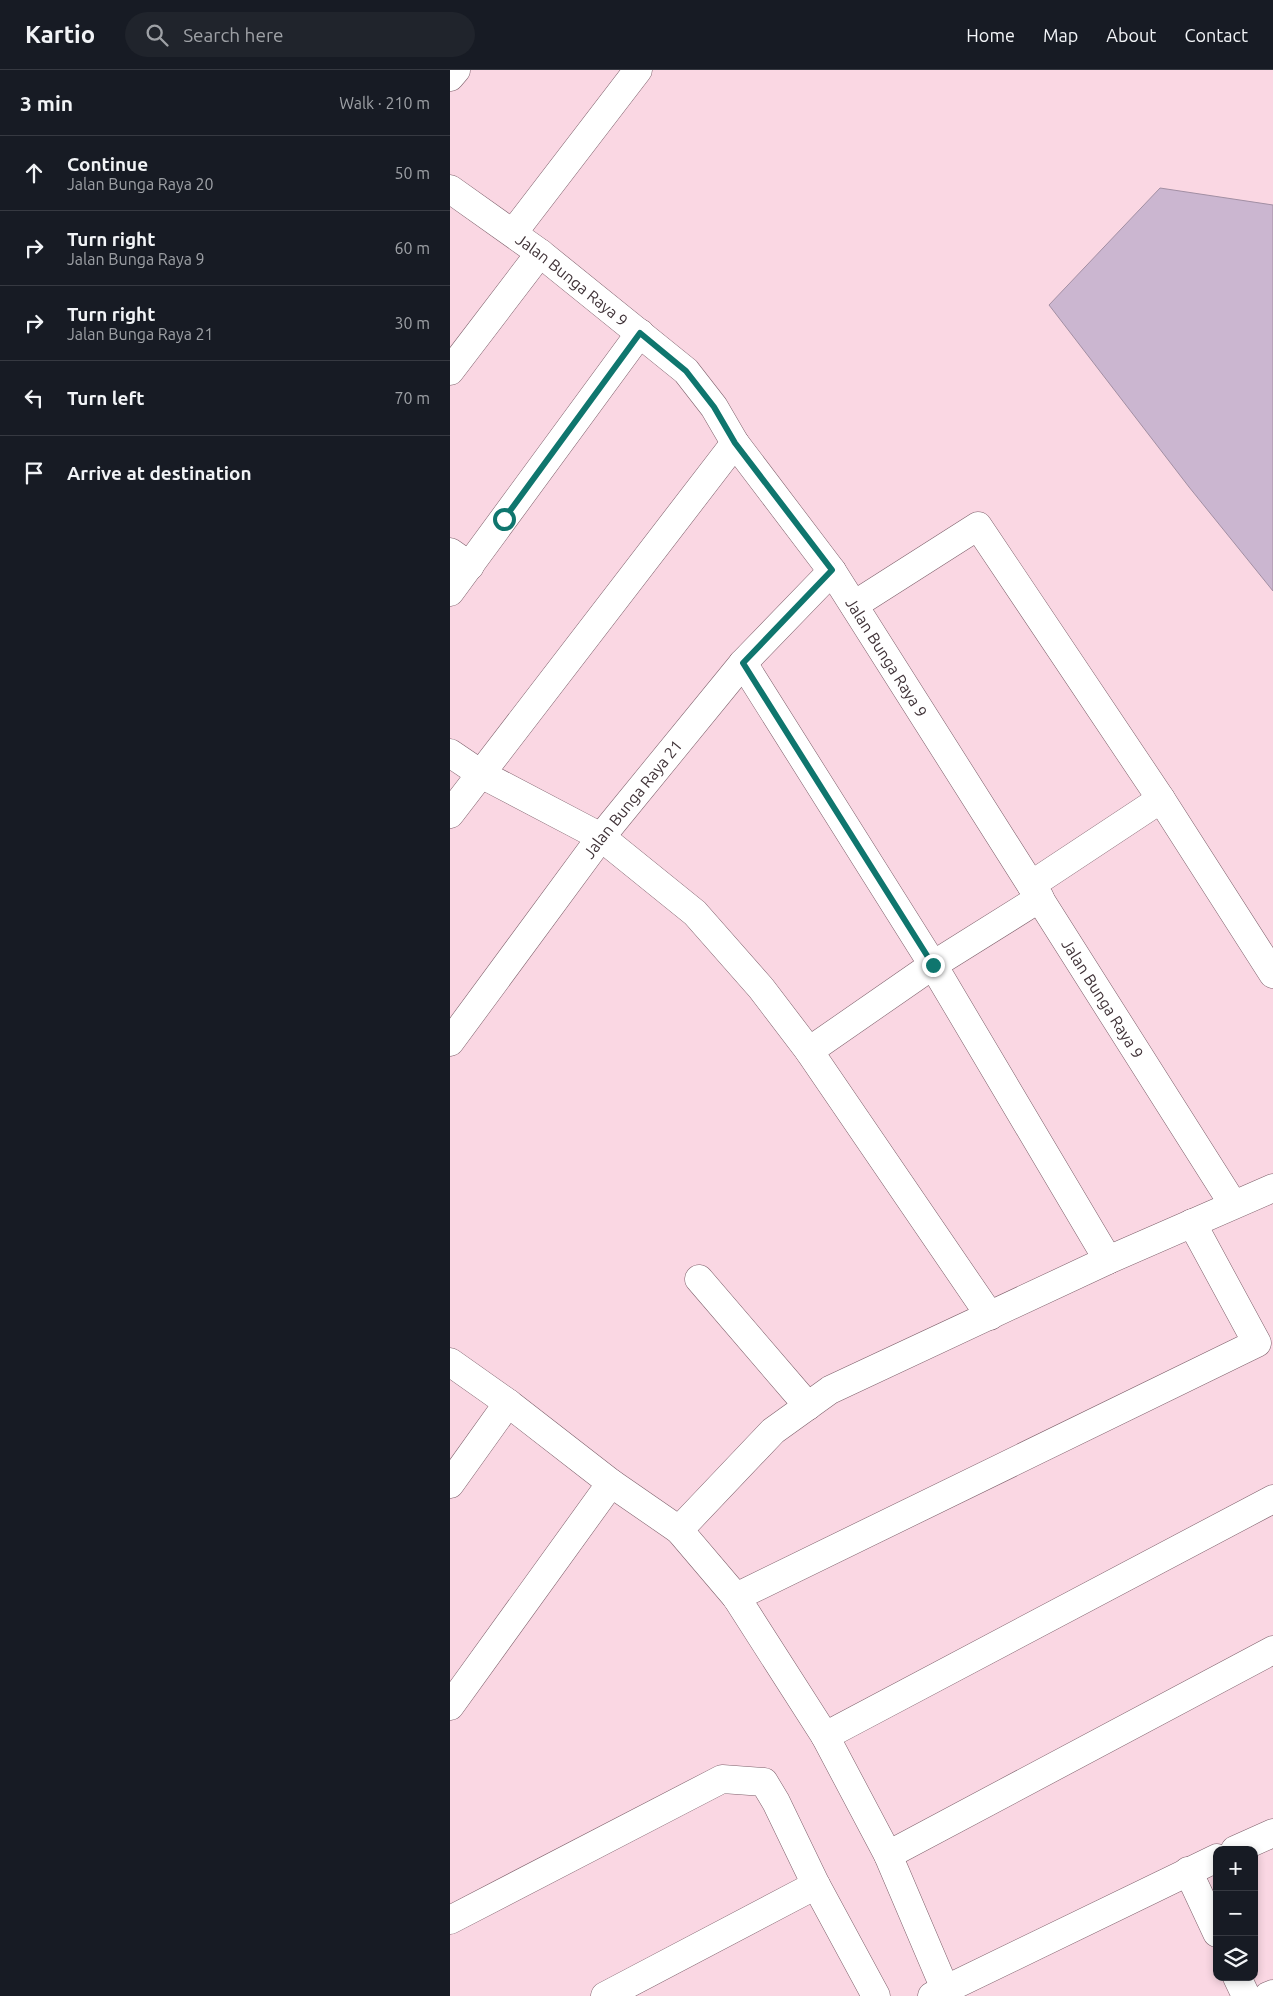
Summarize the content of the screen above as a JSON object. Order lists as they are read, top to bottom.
{
  "streets": {
    "street": ["Jalan Bunga Raya 9", "Jalan Bunga Raya 21"]
  },
  "crossings": [
    ["Jalan Bunga Raya 9", "Jalan Bunga Raya 21"]
  ],
  "page": {
    "header": "Kartio",
    "search": "Search here",
    "nav": [
      "Home",
      "Map",
      "About",
      "Contact"
    ],
    "heading": ["3 min", "Walk · 210 m"],
    "list": [
      ["Continue", "Jalan Bunga Raya 20", "50 m"],
      ["Turn right", "Jalan Bunga Raya 9", "60 m"],
      ["Turn right", "Jalan Bunga Raya 21", "30 m"],
      ["Turn left", "70 m"],
      "Arrive at destination"
    ],
    "map_buttons": ["+", "−"]
  }
}
